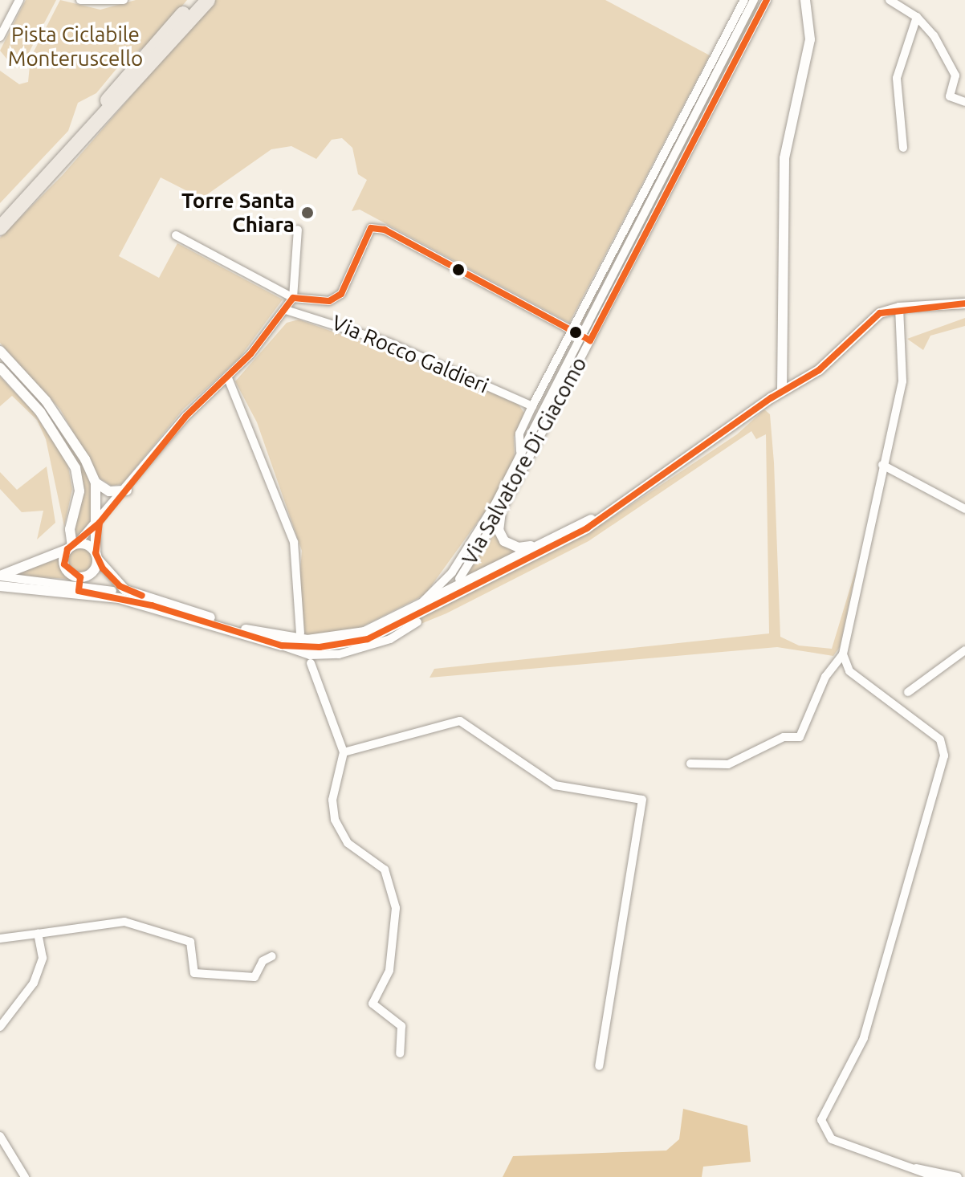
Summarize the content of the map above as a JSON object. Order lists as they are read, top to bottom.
{
  "streets": {
    "street": ["Via Rocco Galdieri", "Via Salvatore Di Giacomo"]
  },
  "crossings": [
    ["Via Rocco Galdieri", "Via Salvatore Di Giacomo"]
  ],
  "parks": ["Pista Ciclabile Monteruscello"],
  "places": ["Torre Santa Chiara"]
}
